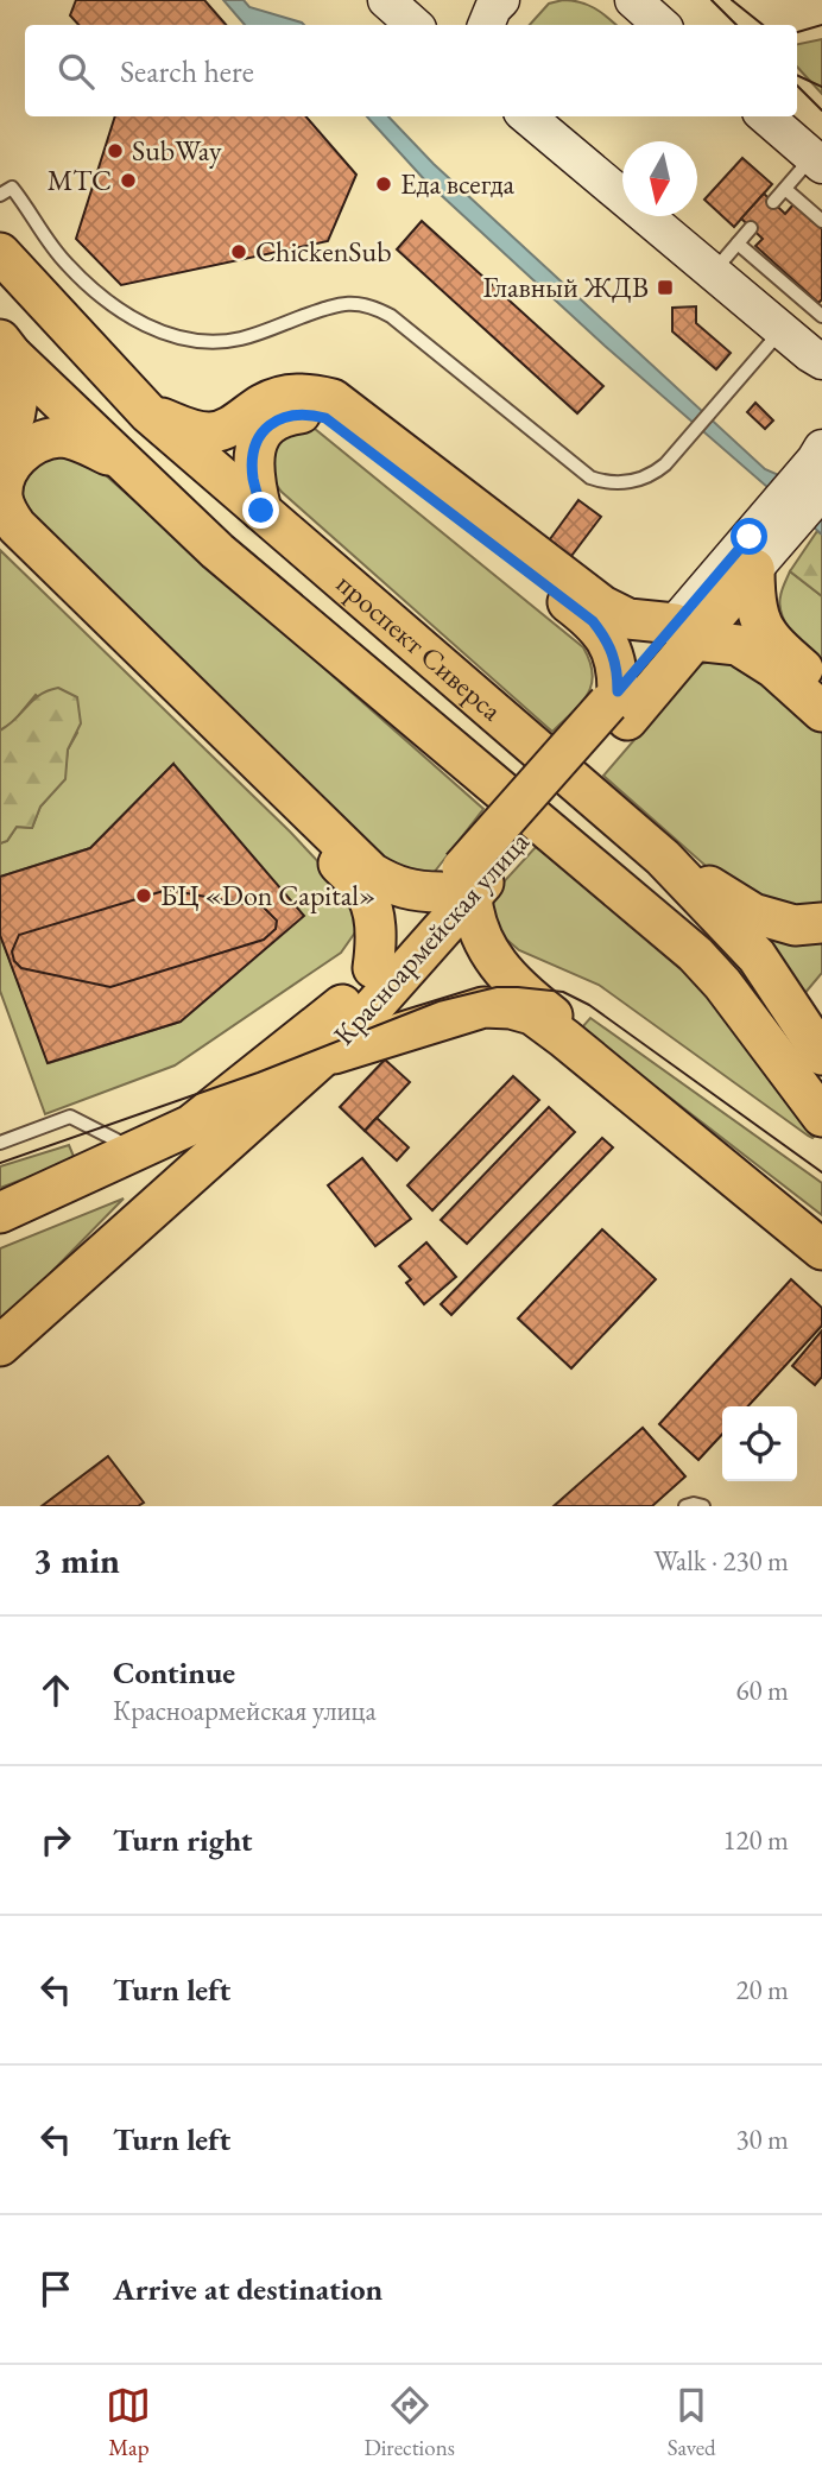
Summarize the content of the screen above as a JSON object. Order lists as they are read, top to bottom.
{
  "streets": {
    "main road": ["проспект Сиверса", "Красноармейская улица"]
  },
  "places": {
    "other": [
      "SubWay",
      "МТС",
      "Еда всегда",
      "ChickenSub",
      "БЦ «Don Capital»"
    ],
    "transit": ["Главный ЖДВ"]
  },
  "north": "bottom",
  "page": {
    "search": "Search here",
    "heading": ["3 min", "Walk · 230 m"],
    "list": [
      ["Continue", "Красноармейская улица", "60 m"],
      ["Turn right", "120 m"],
      ["Turn left", "20 m"],
      ["Turn left", "30 m"],
      "Arrive at destination"
    ],
    "nav": ["Map", "Directions", "Saved"]
  }
}
